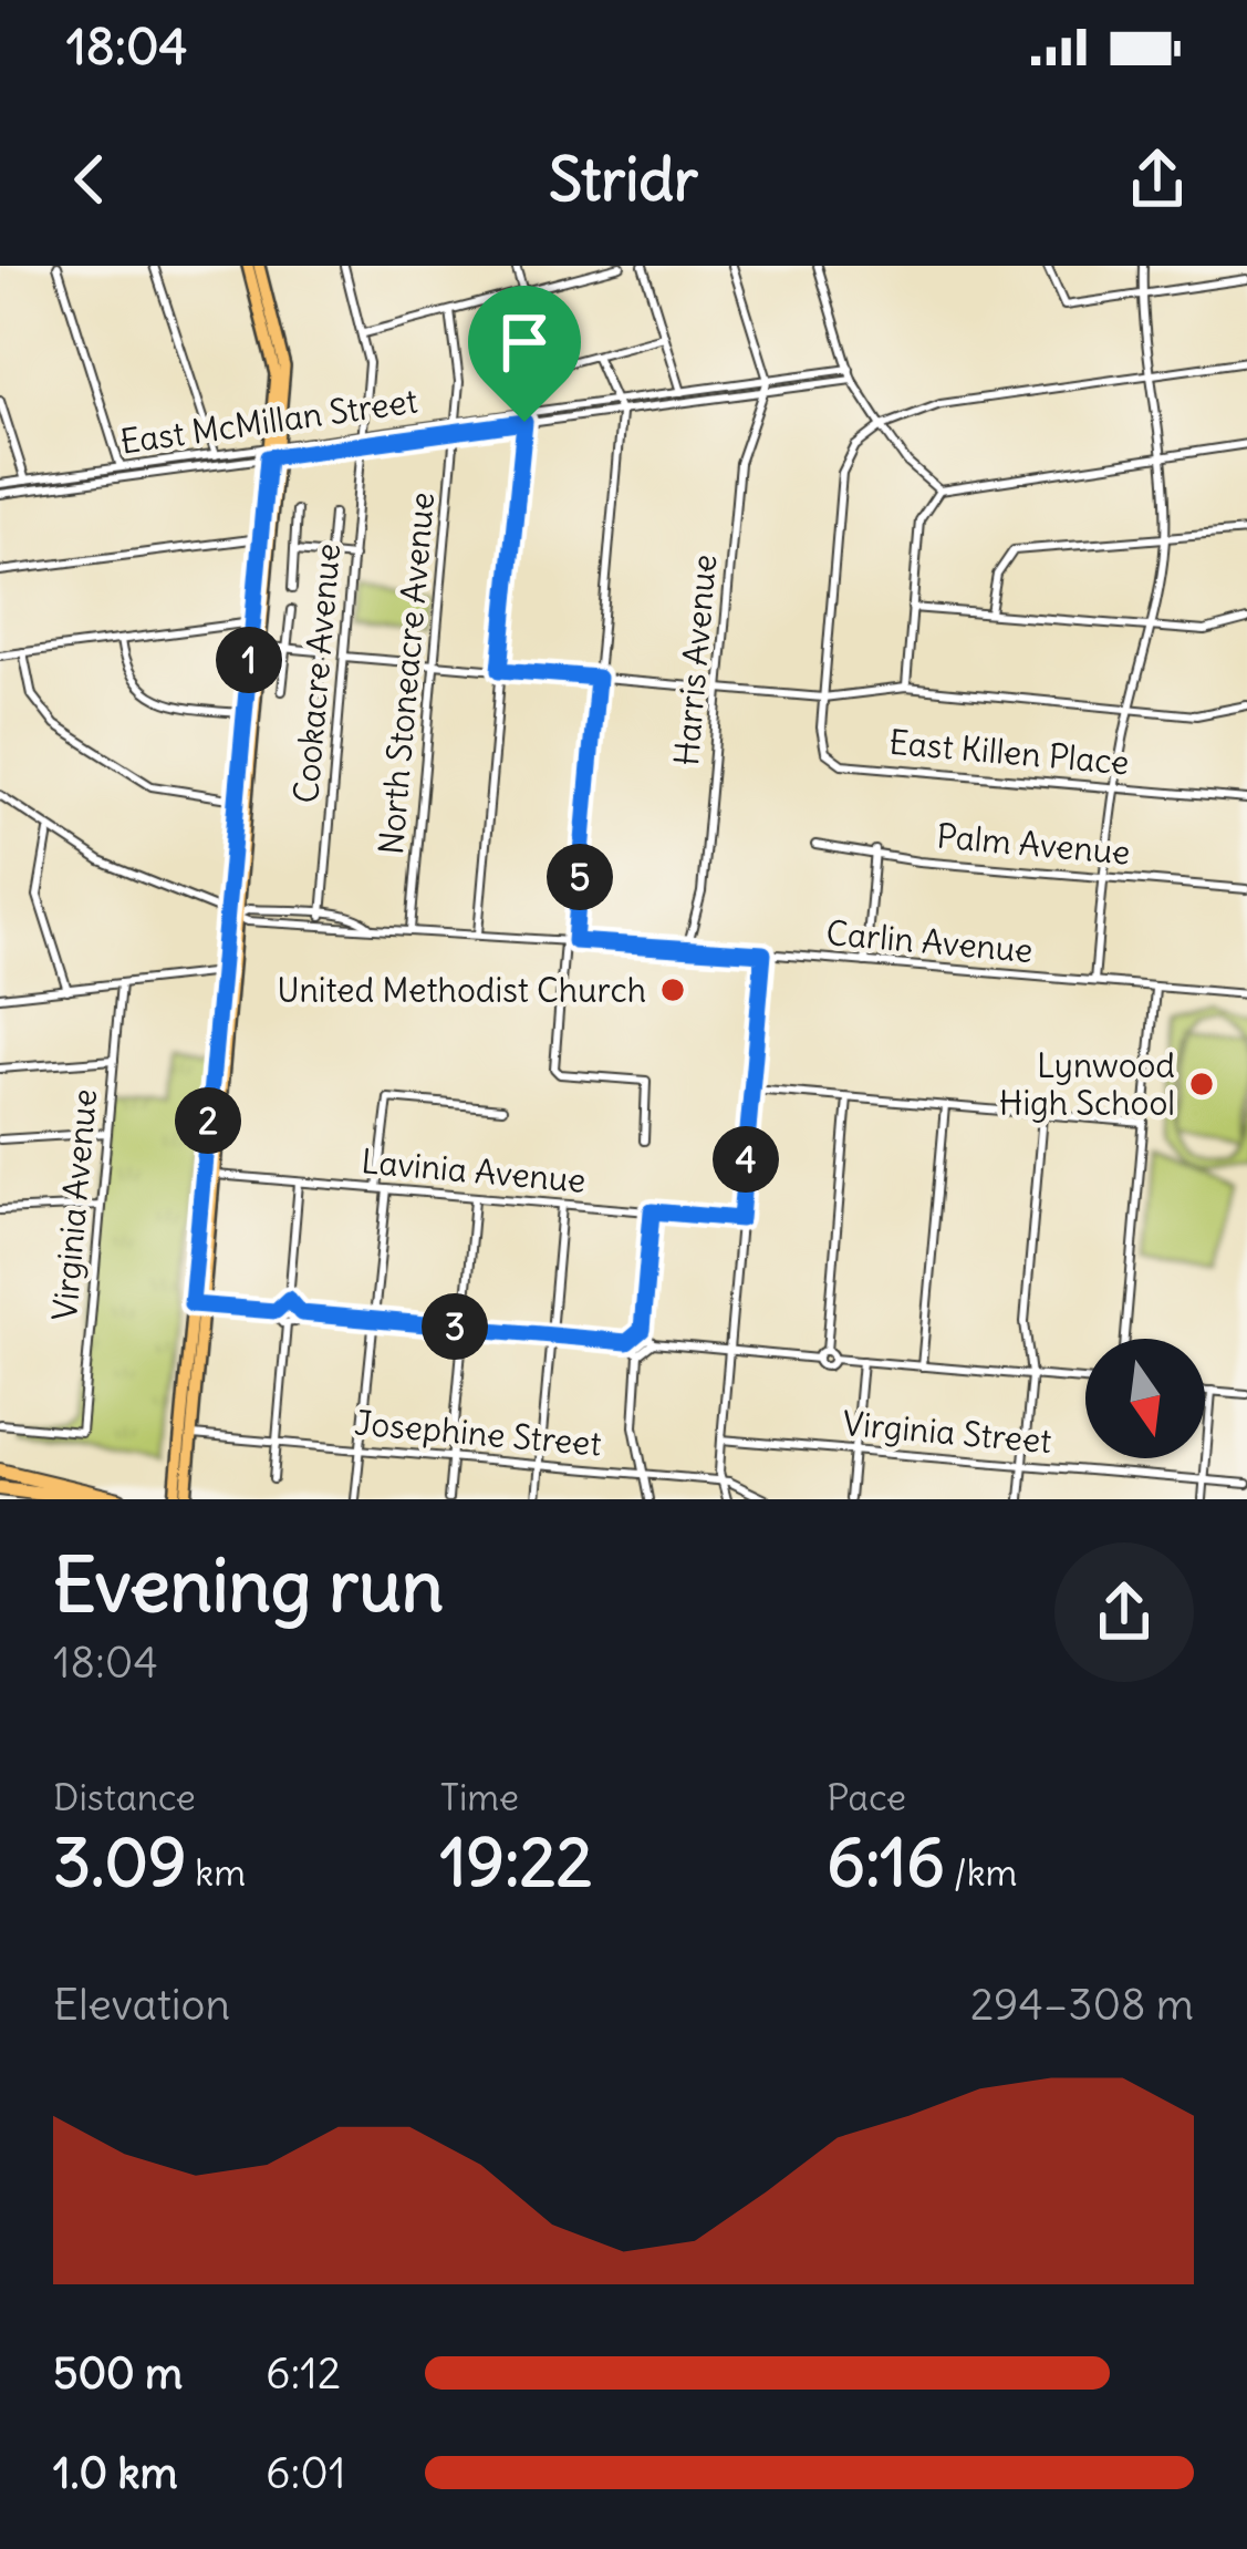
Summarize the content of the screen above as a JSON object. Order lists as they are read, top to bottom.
{
  "streets": {
    "street": [
      "East McMillan Street",
      "Harris Avenue",
      "Cookacre Avenue",
      "North Stoneacre Avenue",
      "East Killen Place",
      "Palm Avenue",
      "Carlin Avenue",
      "Lavinia Avenue",
      "Virginia Avenue",
      "Virginia Street",
      "Josephine Street"
    ]
  },
  "crossings": [
    ["East McMillan Street", "Harris Avenue"],
    ["East McMillan Street", "Cookacre Avenue"],
    ["East McMillan Street", "North Stoneacre Avenue"],
    ["Harris Avenue", "Carlin Avenue"],
    ["Cookacre Avenue", "Carlin Avenue"],
    ["North Stoneacre Avenue", "Carlin Avenue"]
  ],
  "places": ["United Methodist Church", "Lynwood High School"],
  "north": "bottom",
  "page": {
    "status": "18:04",
    "header": "Stridr",
    "pins": [
      "1",
      "5",
      "2",
      "4",
      "3"
    ],
    "heading": ["Evening run", "18:04"],
    "stats": [
      ["Distance", "3.09 km"],
      ["Time", "19:22"],
      ["Pace", "6:16 /km"]
    ],
    "chart": ["Elevation", "294–308 m"],
    "list": [
      {
        "name": "500 m",
        "note": "6:12"
      },
      {
        "name": "1.0 km",
        "note": "6:01"
      }
    ]
  }
}
